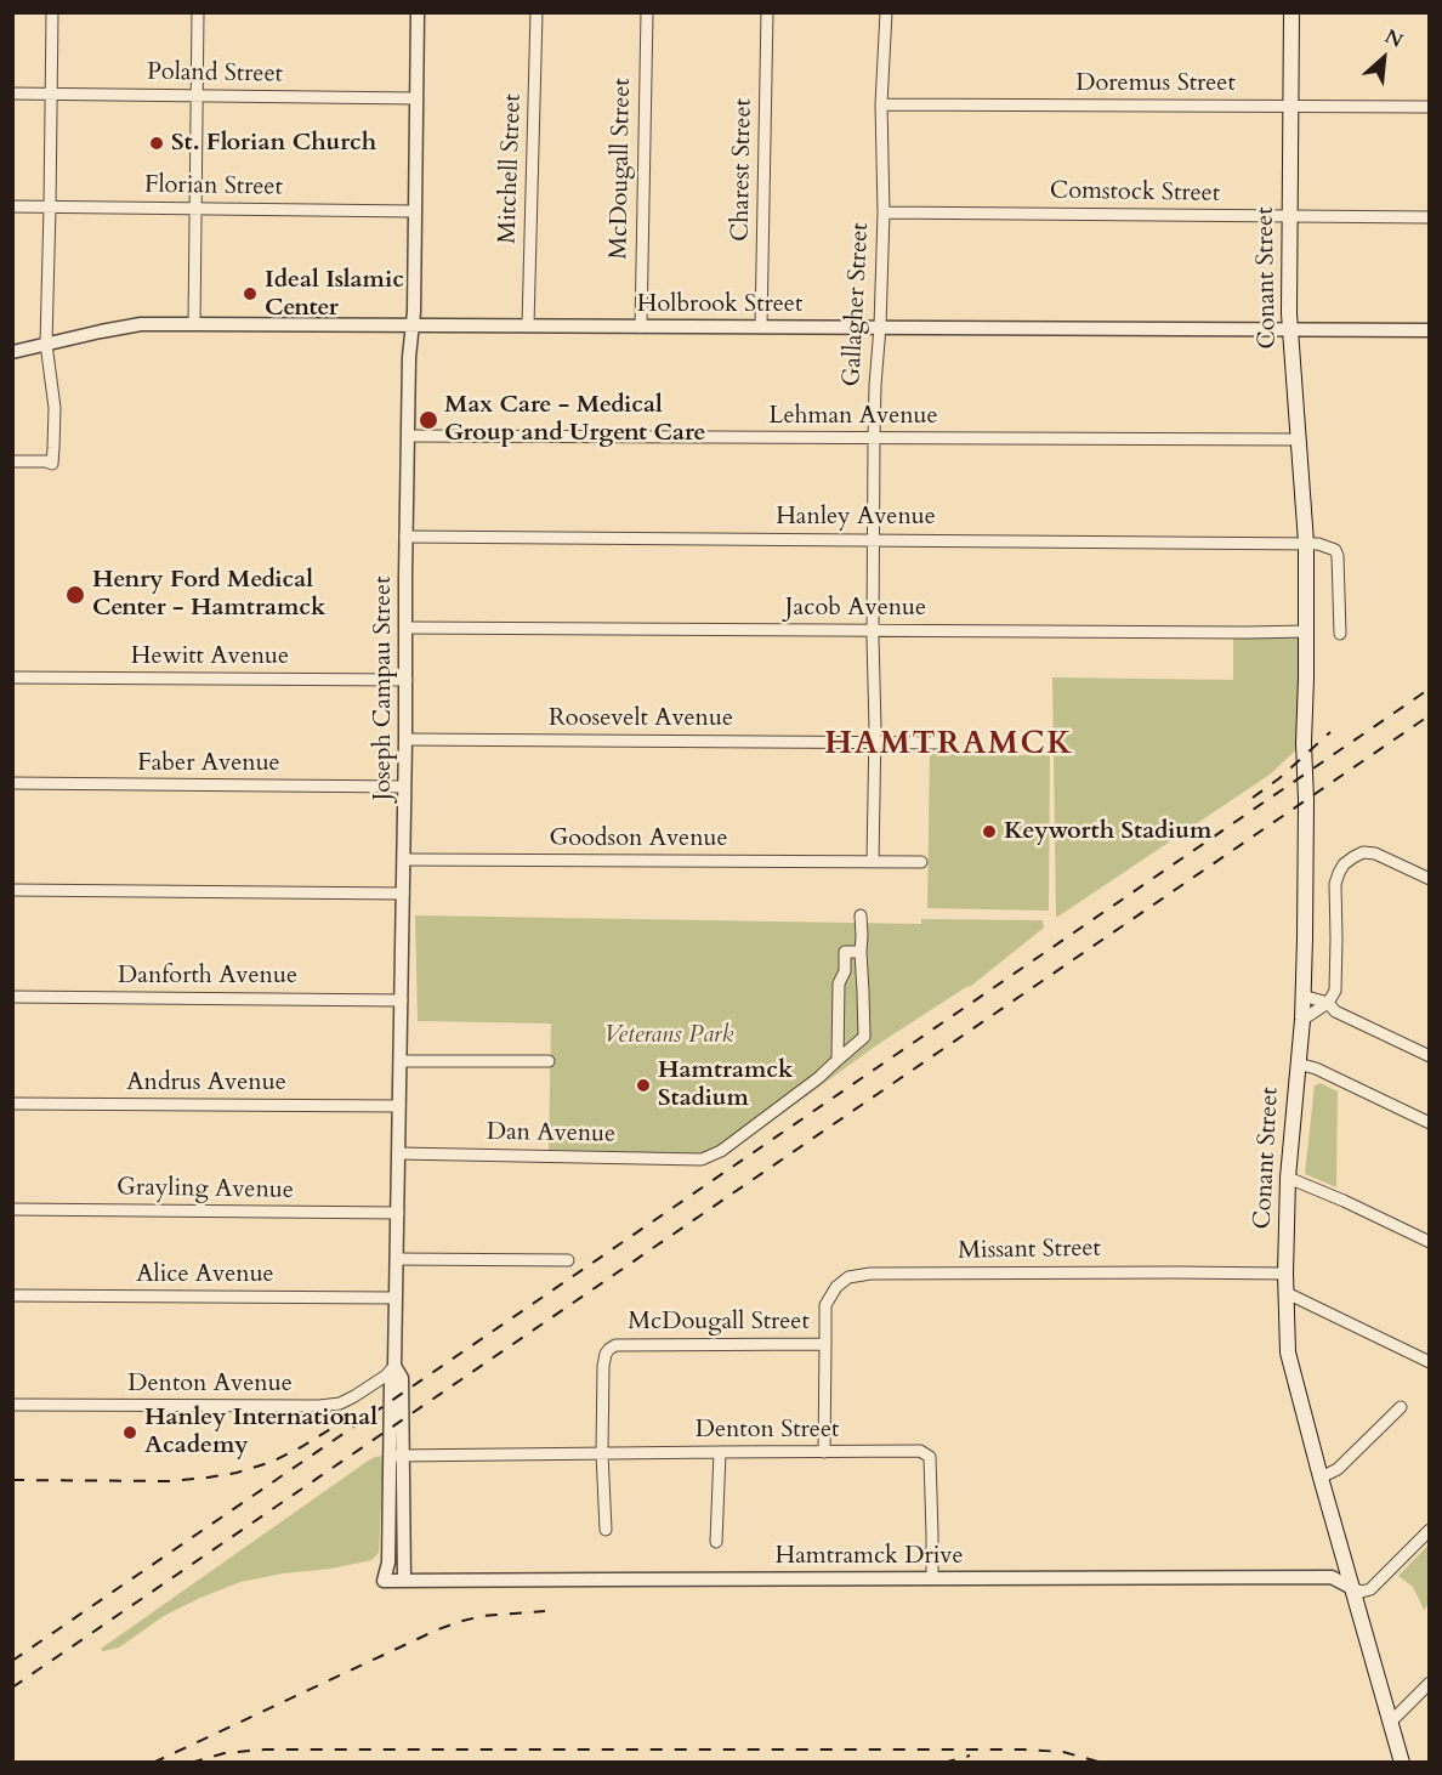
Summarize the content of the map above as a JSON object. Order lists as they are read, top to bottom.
{
  "streets": {
    "main road": ["Conant Street"],
    "street": [
      "Poland Street",
      "Doremus Street",
      "Mitchell Street",
      "McDougall Street",
      "Charest Street",
      "Florian Street",
      "Comstock Street",
      "Holbrook Street",
      "Gallagher Street",
      "Lehman Avenue",
      "Hanley Avenue",
      "Jacob Avenue",
      "Hewitt Avenue",
      "Joseph Campau Street",
      "Roosevelt Avenue",
      "Faber Avenue",
      "Goodson Avenue",
      "Danforth Avenue",
      "Andrus Avenue",
      "Dan Avenue",
      "Grayling Avenue",
      "Missant Street",
      "Alice Avenue",
      "Denton Avenue",
      "Denton Street",
      "Hamtramck Drive"
    ]
  },
  "crossings": [
    ["Poland Street", "Joseph Campau Street"],
    ["Doremus Street", "Conant Street"],
    ["Doremus Street", "Gallagher Street"],
    ["Mitchell Street", "Holbrook Street"],
    ["McDougall Street", "Holbrook Street"],
    ["McDougall Street", "Missant Street"],
    ["McDougall Street", "Denton Street"],
    ["Charest Street", "Holbrook Street"],
    ["Florian Street", "Joseph Campau Street"],
    ["Comstock Street", "Conant Street"],
    ["Comstock Street", "Gallagher Street"],
    ["Conant Street", "Holbrook Street"],
    ["Conant Street", "Lehman Avenue"],
    ["Conant Street", "Hanley Avenue"],
    ["Conant Street", "Jacob Avenue"],
    ["Conant Street", "Missant Street"],
    ["Conant Street", "Hamtramck Drive"],
    ["Holbrook Street", "Gallagher Street"],
    ["Holbrook Street", "Joseph Campau Street"],
    ["Gallagher Street", "Lehman Avenue"],
    ["Gallagher Street", "Hanley Avenue"],
    ["Gallagher Street", "Jacob Avenue"],
    ["Gallagher Street", "Roosevelt Avenue"],
    ["Gallagher Street", "Goodson Avenue"],
    ["Lehman Avenue", "Joseph Campau Street"],
    ["Hanley Avenue", "Joseph Campau Street"],
    ["Jacob Avenue", "Joseph Campau Street"],
    ["Hewitt Avenue", "Joseph Campau Street"],
    ["Joseph Campau Street", "Roosevelt Avenue"],
    ["Joseph Campau Street", "Faber Avenue"],
    ["Joseph Campau Street", "Goodson Avenue"],
    ["Joseph Campau Street", "Danforth Avenue"],
    ["Joseph Campau Street", "Andrus Avenue"],
    ["Joseph Campau Street", "Dan Avenue"],
    ["Joseph Campau Street", "Grayling Avenue"],
    ["Joseph Campau Street", "Alice Avenue"],
    ["Joseph Campau Street", "Denton Avenue"],
    ["Joseph Campau Street", "Hamtramck Drive"],
    ["Denton Street", "Hamtramck Drive"]
  ],
  "districts": ["HAMTRAMCK"],
  "parks": ["Veterans Park"],
  "places": [
    "St. Florian Church",
    "Ideal Islamic Center",
    "Max Care - Medical Group and Urgent Care",
    "Henry Ford Medical Center - Hamtramck",
    "Keyworth Stadium",
    "Hamtramck Stadium",
    "Hanley International Academy"
  ],
  "north": "top right"
}
